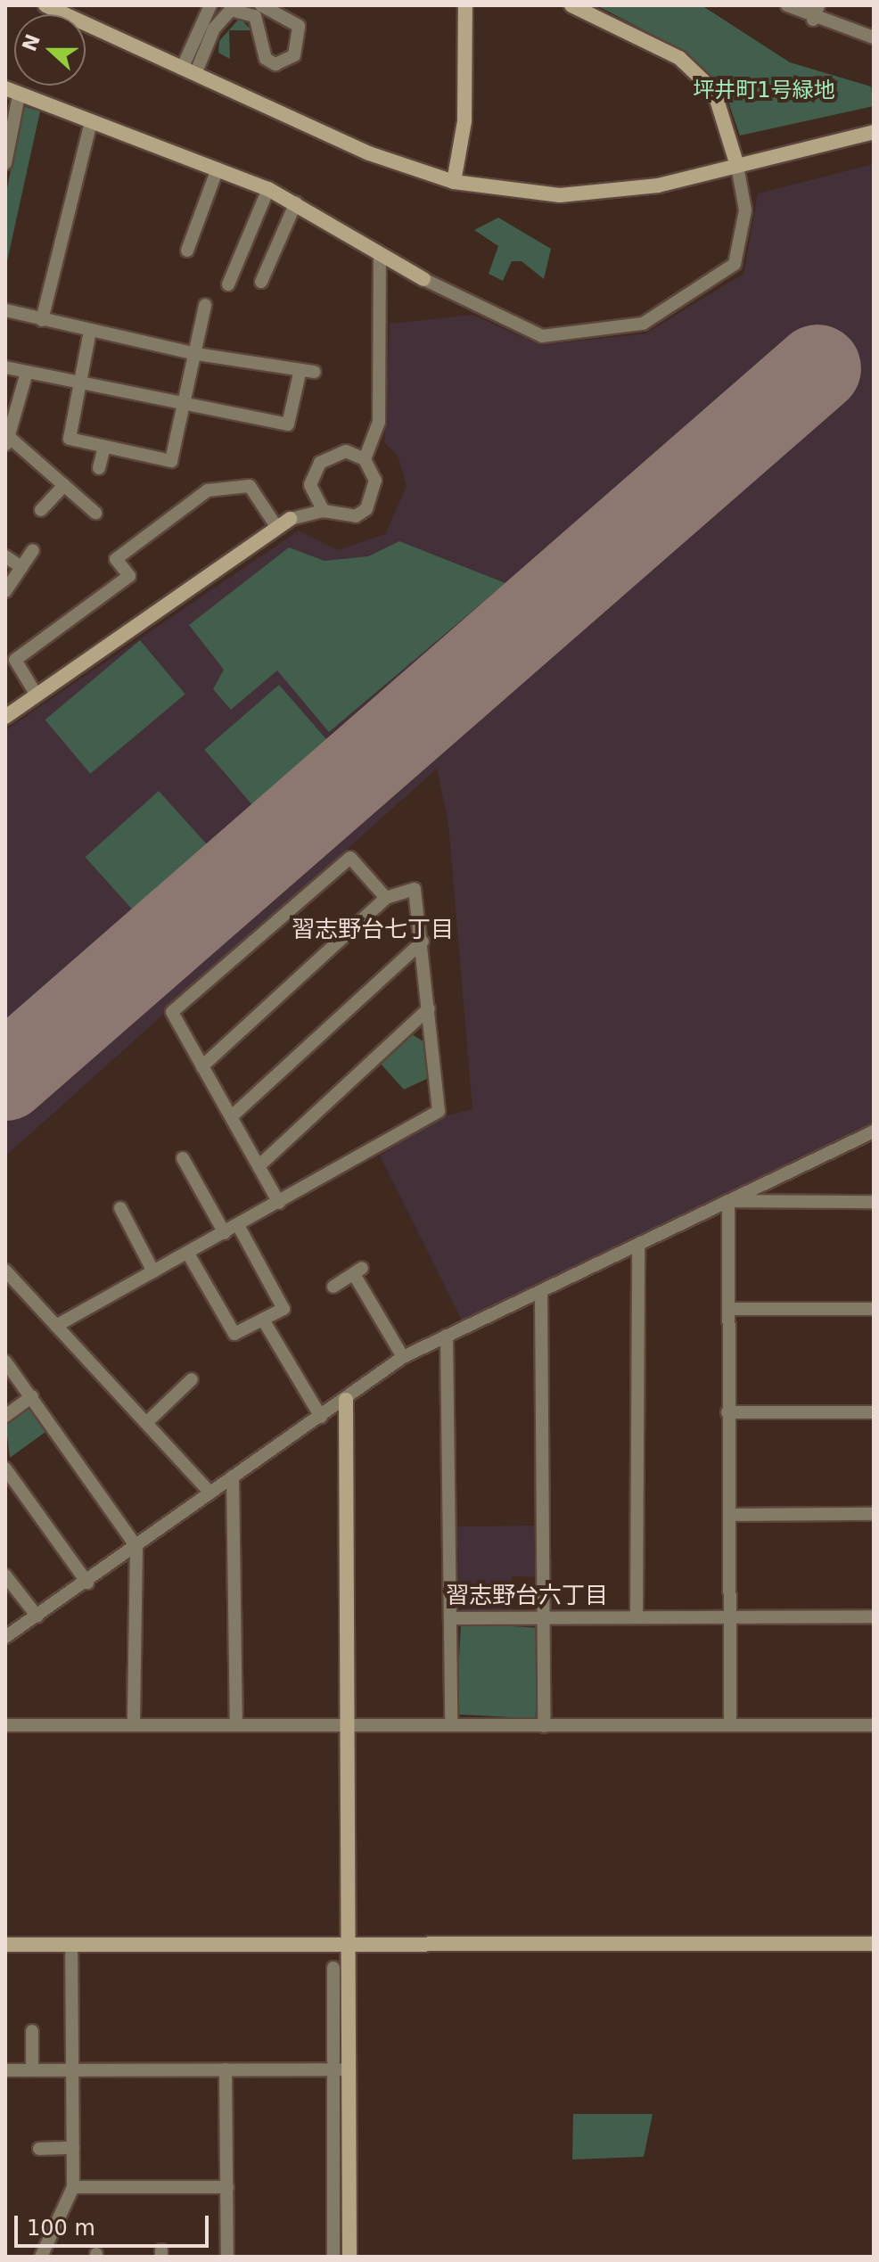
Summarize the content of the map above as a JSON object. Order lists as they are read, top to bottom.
{
  "districts": ["習志野台七丁目", "習志野台六丁目"],
  "parks": ["坪井町1号緑地"],
  "scale_bar": "100 m",
  "north": "left"
}
